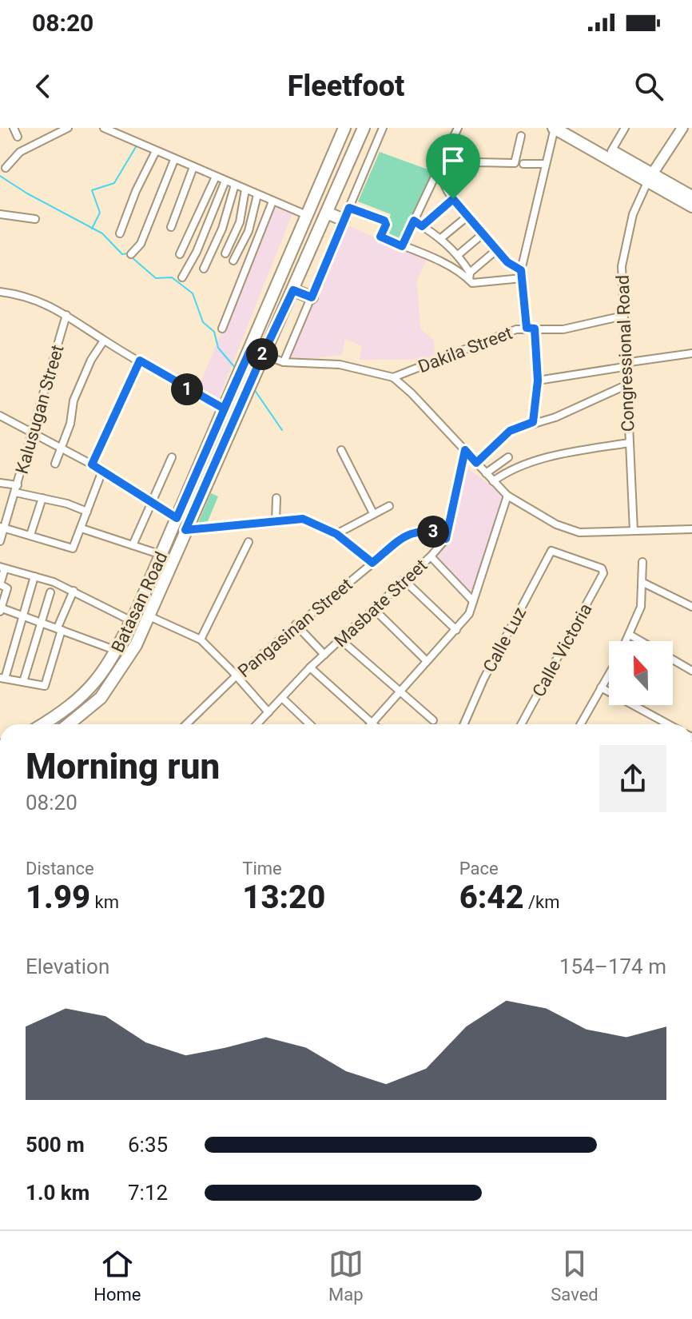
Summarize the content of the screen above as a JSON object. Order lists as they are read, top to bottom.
{
  "streets": {
    "main road": ["Batasan Road"],
    "street": [
      "Dakila Street",
      "Congressional Road",
      "Kalusugan Street",
      "Masbate Street",
      "Pangasinan Street",
      "Calle Luz",
      "Calle Victoria"
    ]
  },
  "crossings": [
    ["Masbate Street", "Pangasinan Street"],
    ["Calle Luz", "Calle Victoria"]
  ],
  "north": "top",
  "page": {
    "status": "08:20",
    "header": "Fleetfoot",
    "pins": ["2", "1", "3"],
    "heading": ["Morning run", "08:20"],
    "stats": [
      ["Distance", "1.99 km"],
      ["Time", "13:20"],
      ["Pace", "6:42 /km"]
    ],
    "chart": ["Elevation", "154–174 m"],
    "list": [
      {
        "name": "500 m",
        "note": "6:35"
      },
      {
        "name": "1.0 km",
        "note": "7:12"
      }
    ],
    "tabs": ["Home", "Map", "Saved"]
  }
}
